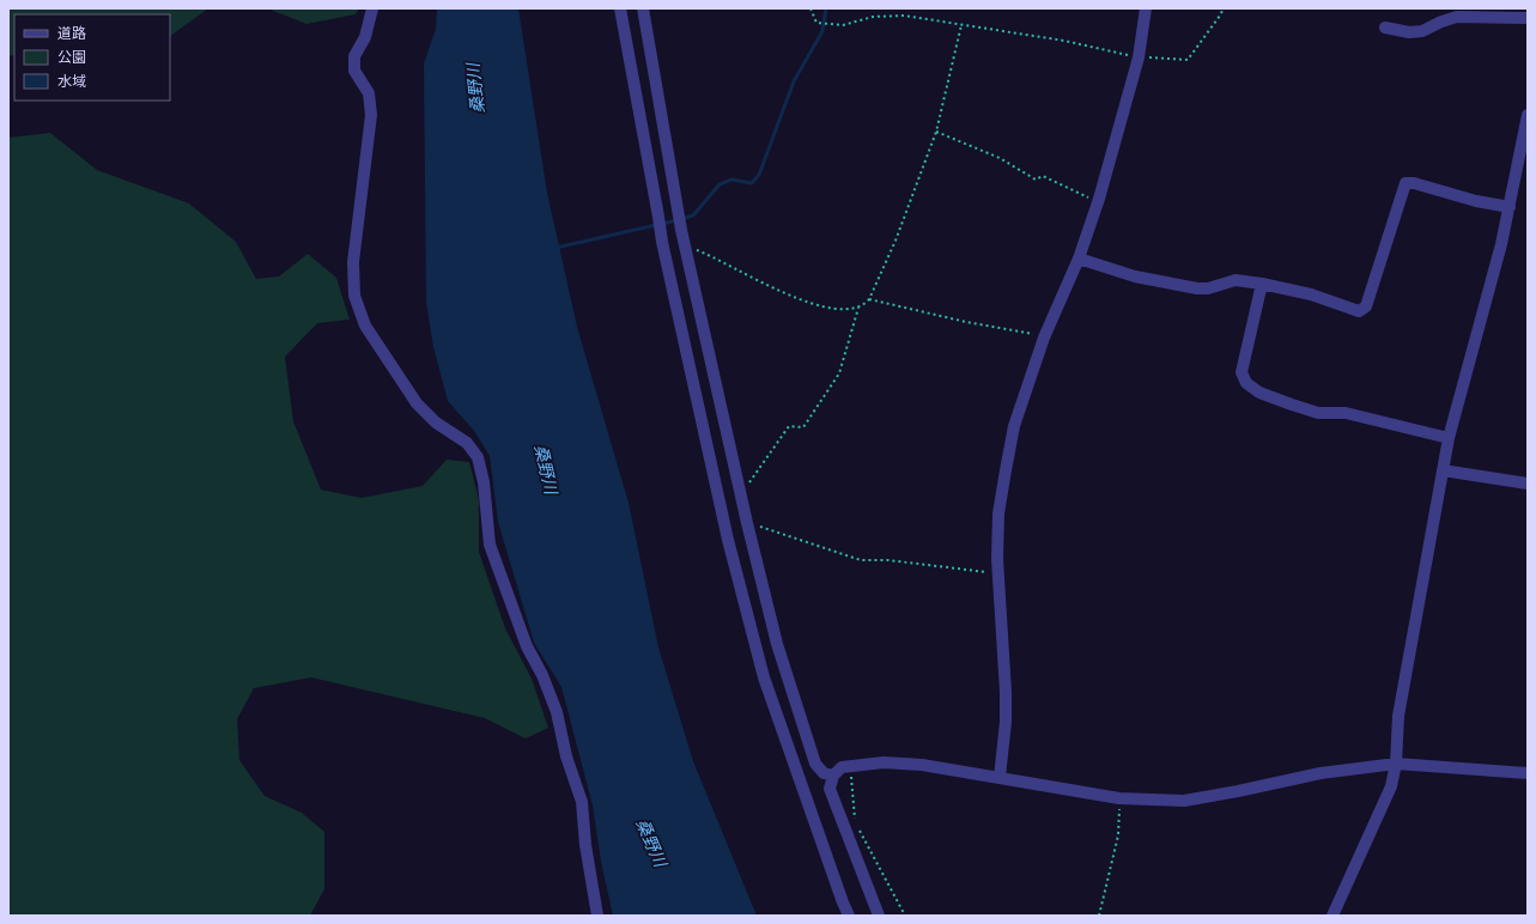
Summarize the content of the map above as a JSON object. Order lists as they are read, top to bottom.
{
  "water": ["桑野川"],
  "legend": ["道路", "公園", "水域"]
}
